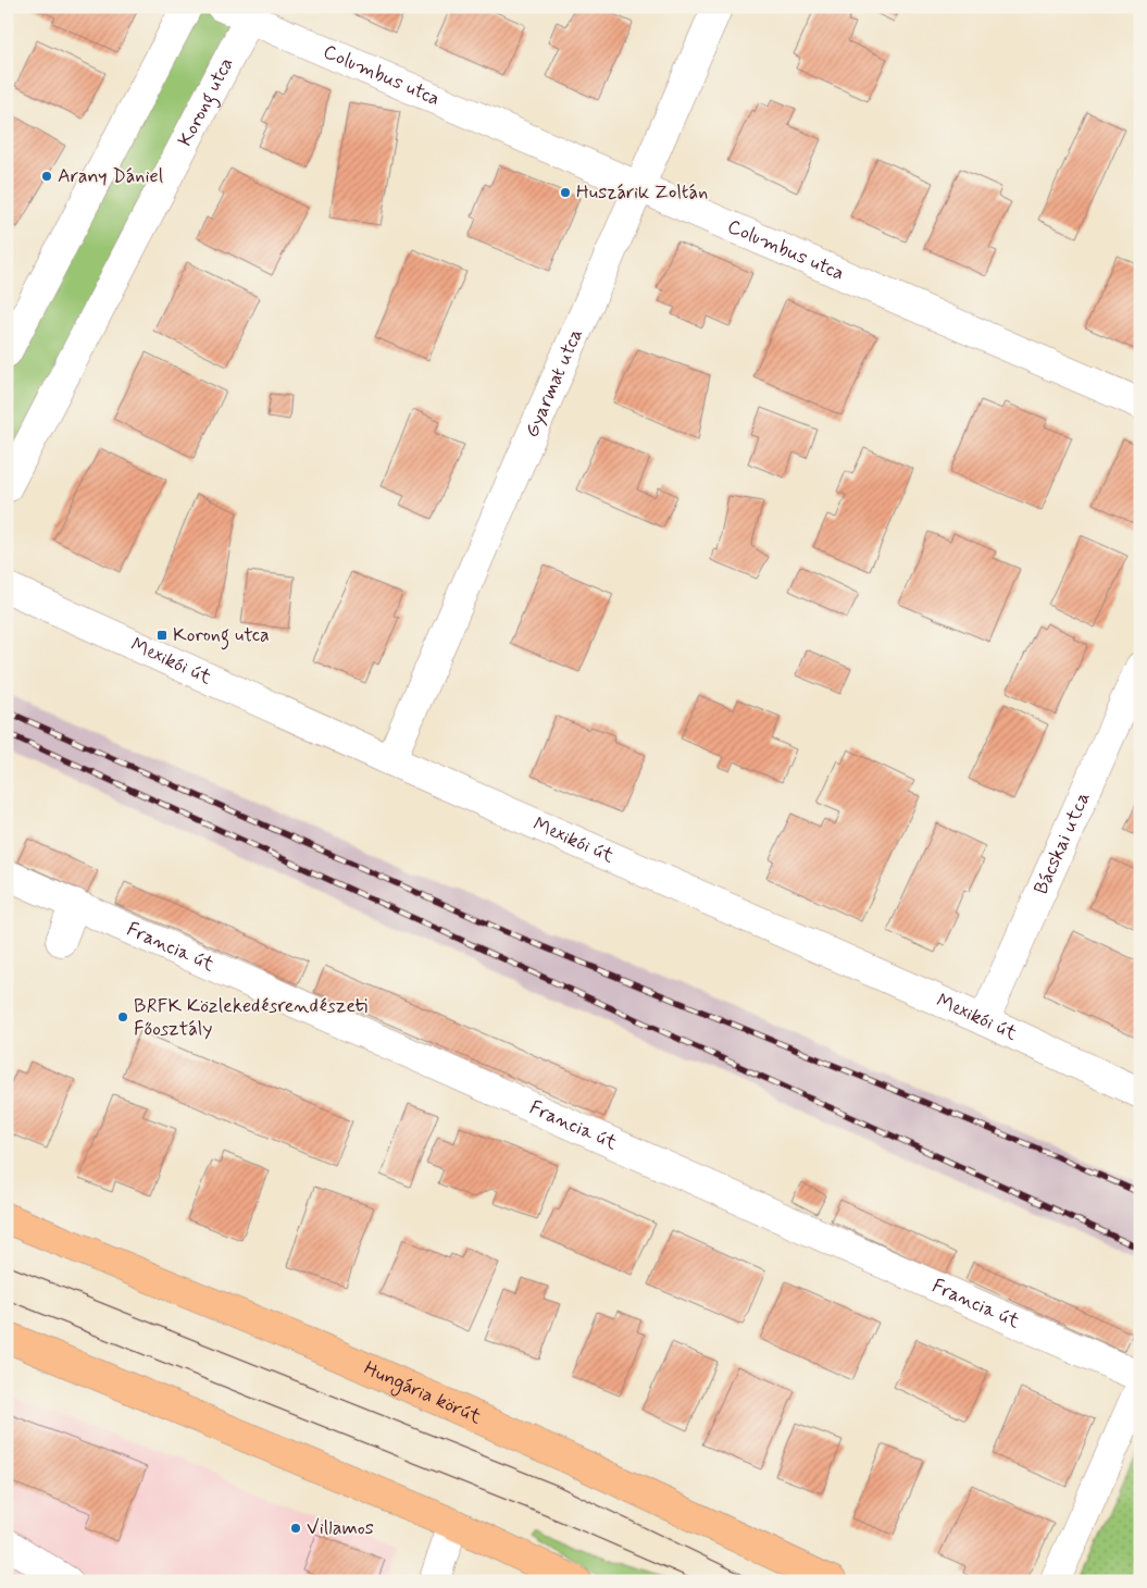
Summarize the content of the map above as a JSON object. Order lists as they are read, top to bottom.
{
  "streets": {
    "main road": ["Hungária körút"],
    "street": [
      "Columbus utca",
      "Korong utca",
      "Gyarmat utca",
      "Mexikói út",
      "Bácskai utca",
      "Francia út"
    ]
  },
  "crossings": [
    ["Columbus utca", "Korong utca"],
    ["Columbus utca", "Gyarmat utca"],
    ["Gyarmat utca", "Mexikói út"],
    ["Mexikói út", "Bácskai utca"]
  ],
  "places": {
    "other": [
      "Arany Dániel",
      "Huszárik Zoltán",
      "BRFK Közlekedésrendészeti Főosztály",
      "Villamos"
    ],
    "transit": ["Korong utca"]
  }
}
